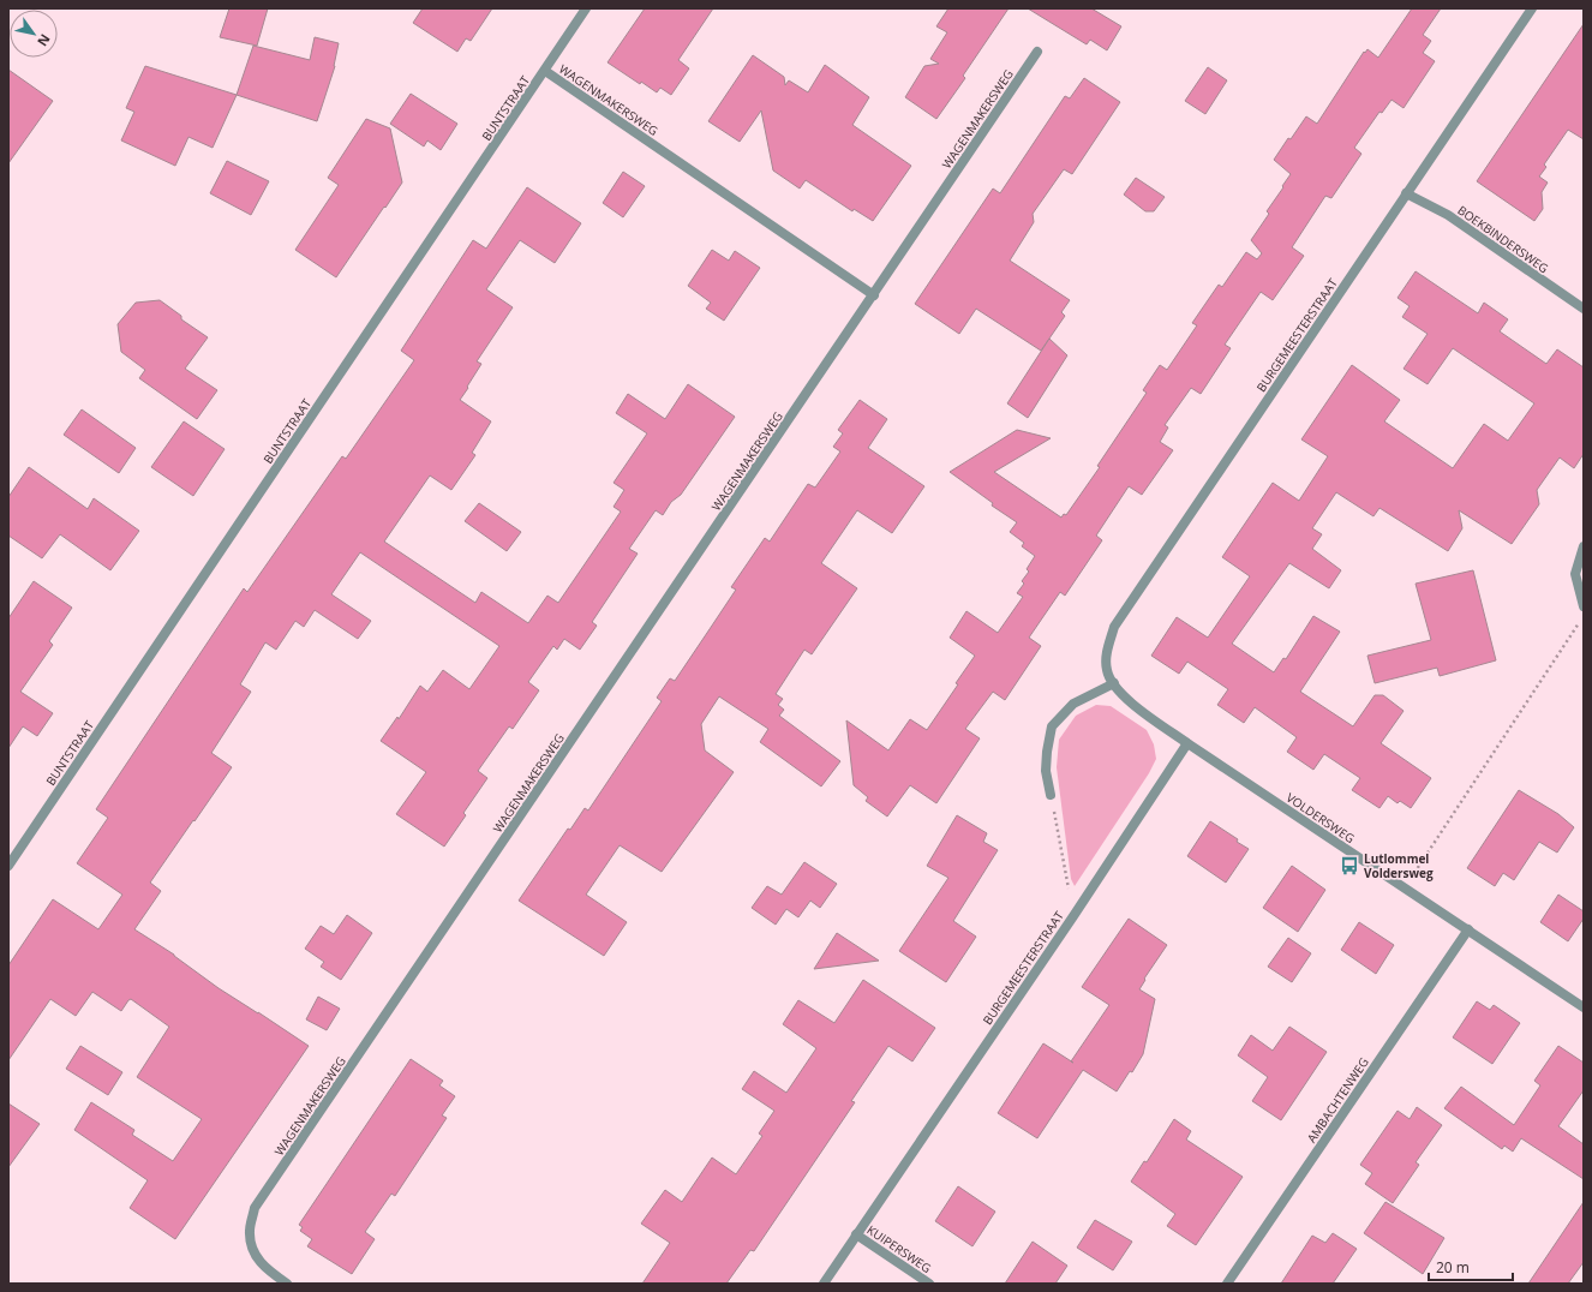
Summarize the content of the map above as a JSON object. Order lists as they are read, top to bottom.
{
  "streets": {
    "street": [
      "WAGENMAKERSWEG",
      "BUNTSTRAAT",
      "BOEKBINDERSWEG",
      "BURGEMEESTERSTRAAT",
      "VOLDERSWEG",
      "AMBACHTENWEG",
      "KUIPERSWEG"
    ]
  },
  "crossings": [
    ["WAGENMAKERSWEG", "BUNTSTRAAT"],
    ["BOEKBINDERSWEG", "BURGEMEESTERSTRAAT"],
    ["BURGEMEESTERSTRAAT", "VOLDERSWEG"],
    ["BURGEMEESTERSTRAAT", "KUIPERSWEG"],
    ["VOLDERSWEG", "AMBACHTENWEG"]
  ],
  "places": {
    "bus stop": ["Lutlommel Voldersweg"]
  },
  "scale_bar": "20 m",
  "north": "bottom right"
}
